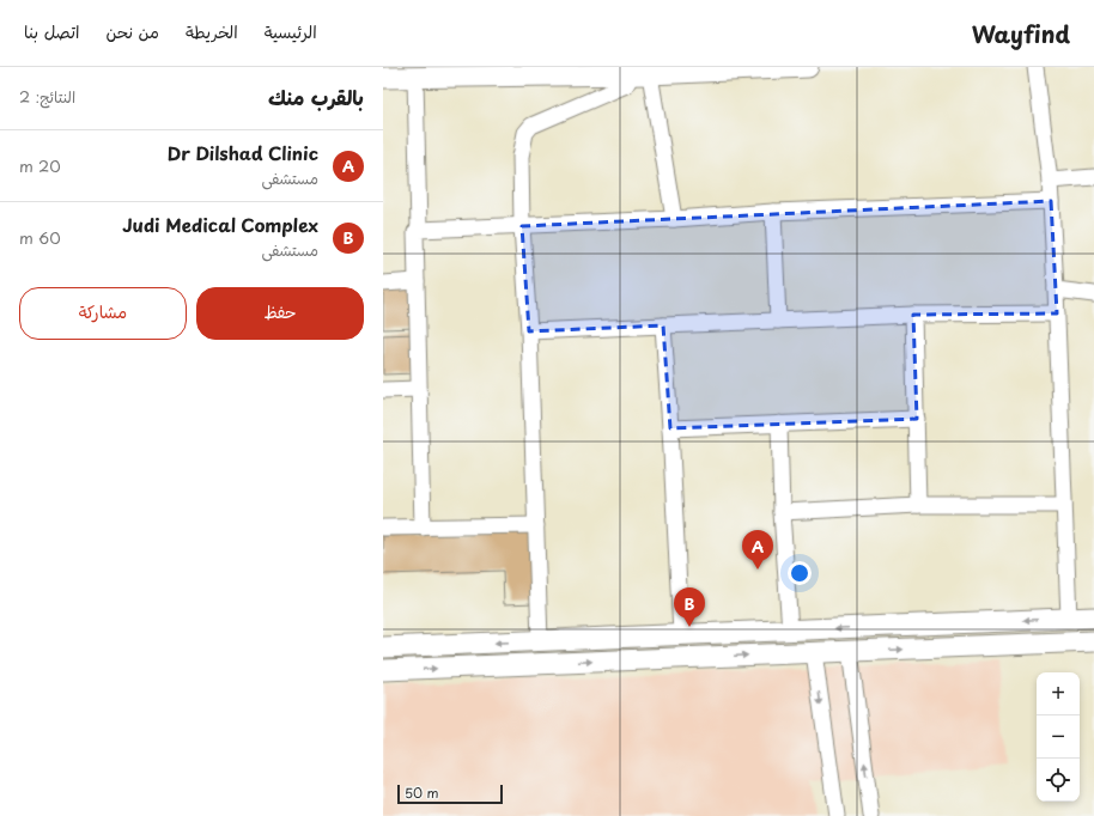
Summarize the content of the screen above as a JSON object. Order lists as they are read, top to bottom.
{
  "scale_bar": "50 m",
  "page": {
    "header": "Wayfind",
    "nav": [
      "الرئيسية",
      "الخريطة",
      "من نحن",
      "اتصل بنا"
    ],
    "heading": ["بالقرب منك", "النتائج: 2"],
    "list": [
      {
        "mark": "A",
        "name": "Dr Dilshad Clinic",
        "note": "مستشفى",
        "value": "20 m"
      },
      {
        "mark": "B",
        "name": "Judi Medical Complex",
        "note": "مستشفى",
        "value": "60 m"
      }
    ],
    "buttons": ["حفظ", "مشاركة"],
    "pins": ["A", "B"],
    "map_buttons": ["+", "−"],
    "scale": "50 m"
  }
}
